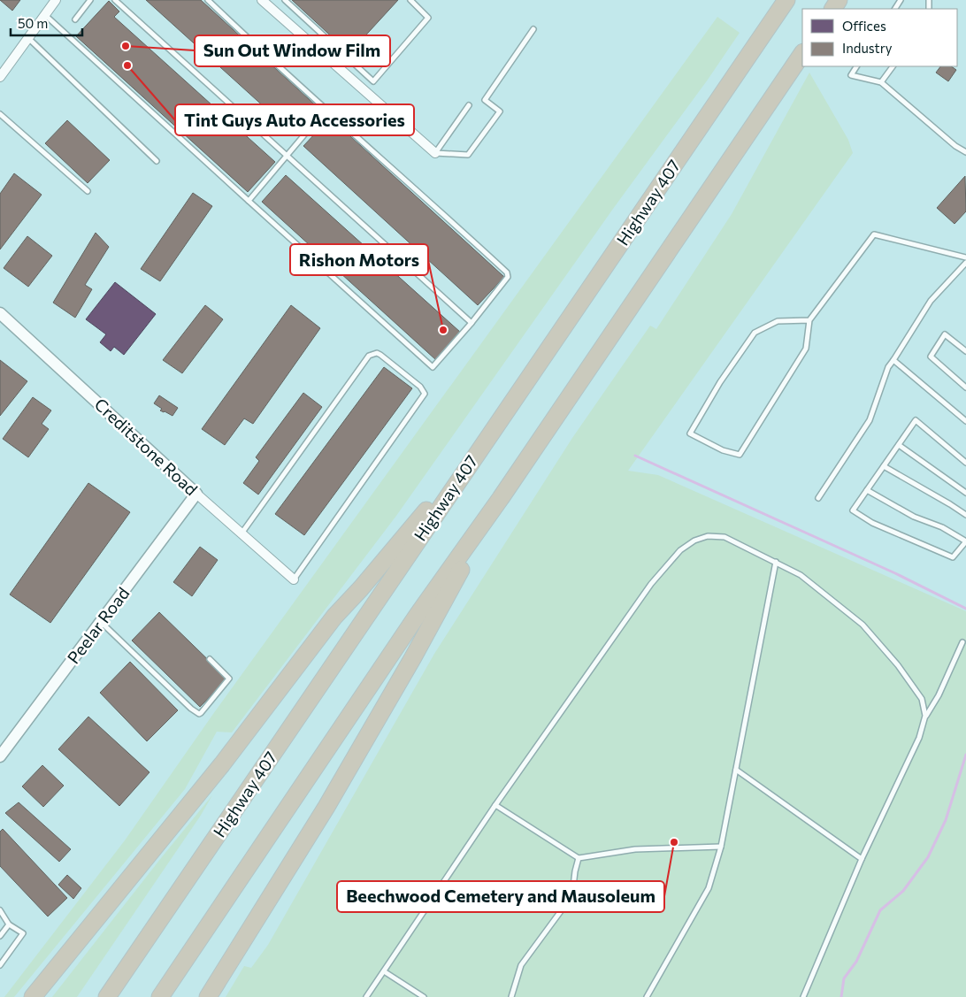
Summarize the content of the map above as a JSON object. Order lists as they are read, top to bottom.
{
  "streets": {
    "highway": ["Highway 407"],
    "street": ["Creditstone Road", "Peelar Road"]
  },
  "crossings": [
    ["Creditstone Road", "Peelar Road"]
  ],
  "places": [
    "Sun Out Window Film",
    "Tint Guys Auto Accessories",
    "Rishon Motors",
    "Beechwood Cemetery and Mausoleum"
  ],
  "legend": ["Offices", "Industry"],
  "scale_bar": "50 m"
}
